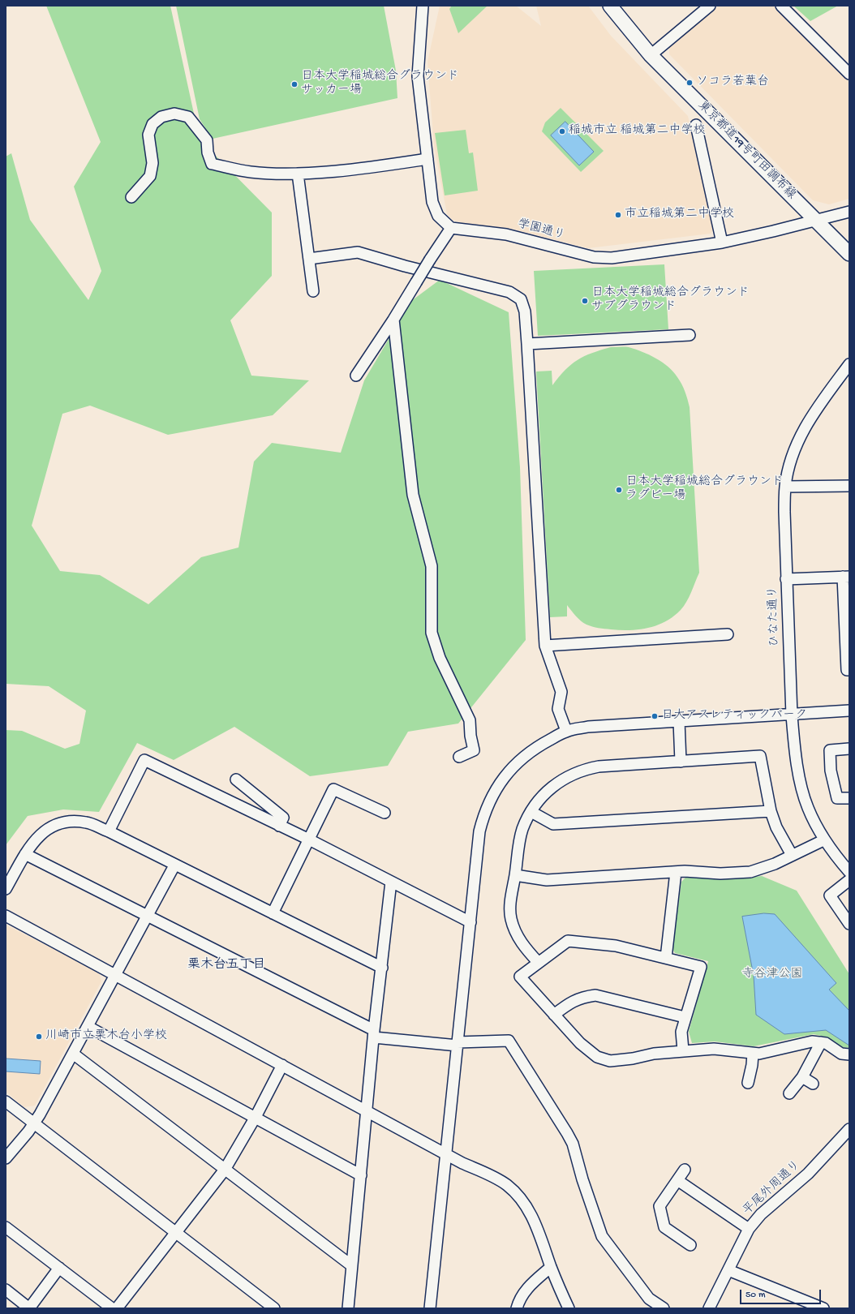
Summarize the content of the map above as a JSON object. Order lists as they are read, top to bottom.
{
  "streets": {
    "main road": ["東京都道19号町田調布線"],
    "street": ["学園通り", "ひなた通り", "平尾外周通り"]
  },
  "crossings": [
    ["東京都道19号町田調布線", "学園通り"]
  ],
  "districts": ["栗木台五丁目"],
  "parks": ["寺谷津公園"],
  "places": [
    "ソコラ若葉台",
    "日本大学稲城総合グラウンド サッカー場",
    "稲城市立 稲城第二中学校",
    "市立稲城第二中学校",
    "日本大学稲城総合グラウンド サブグラウンド",
    "日本大学稲城総合グラウンド ラグビー場",
    "日大アスレティックパーク",
    "川崎市立栗木台小学校"
  ],
  "scale_bar": "50 m"
}
